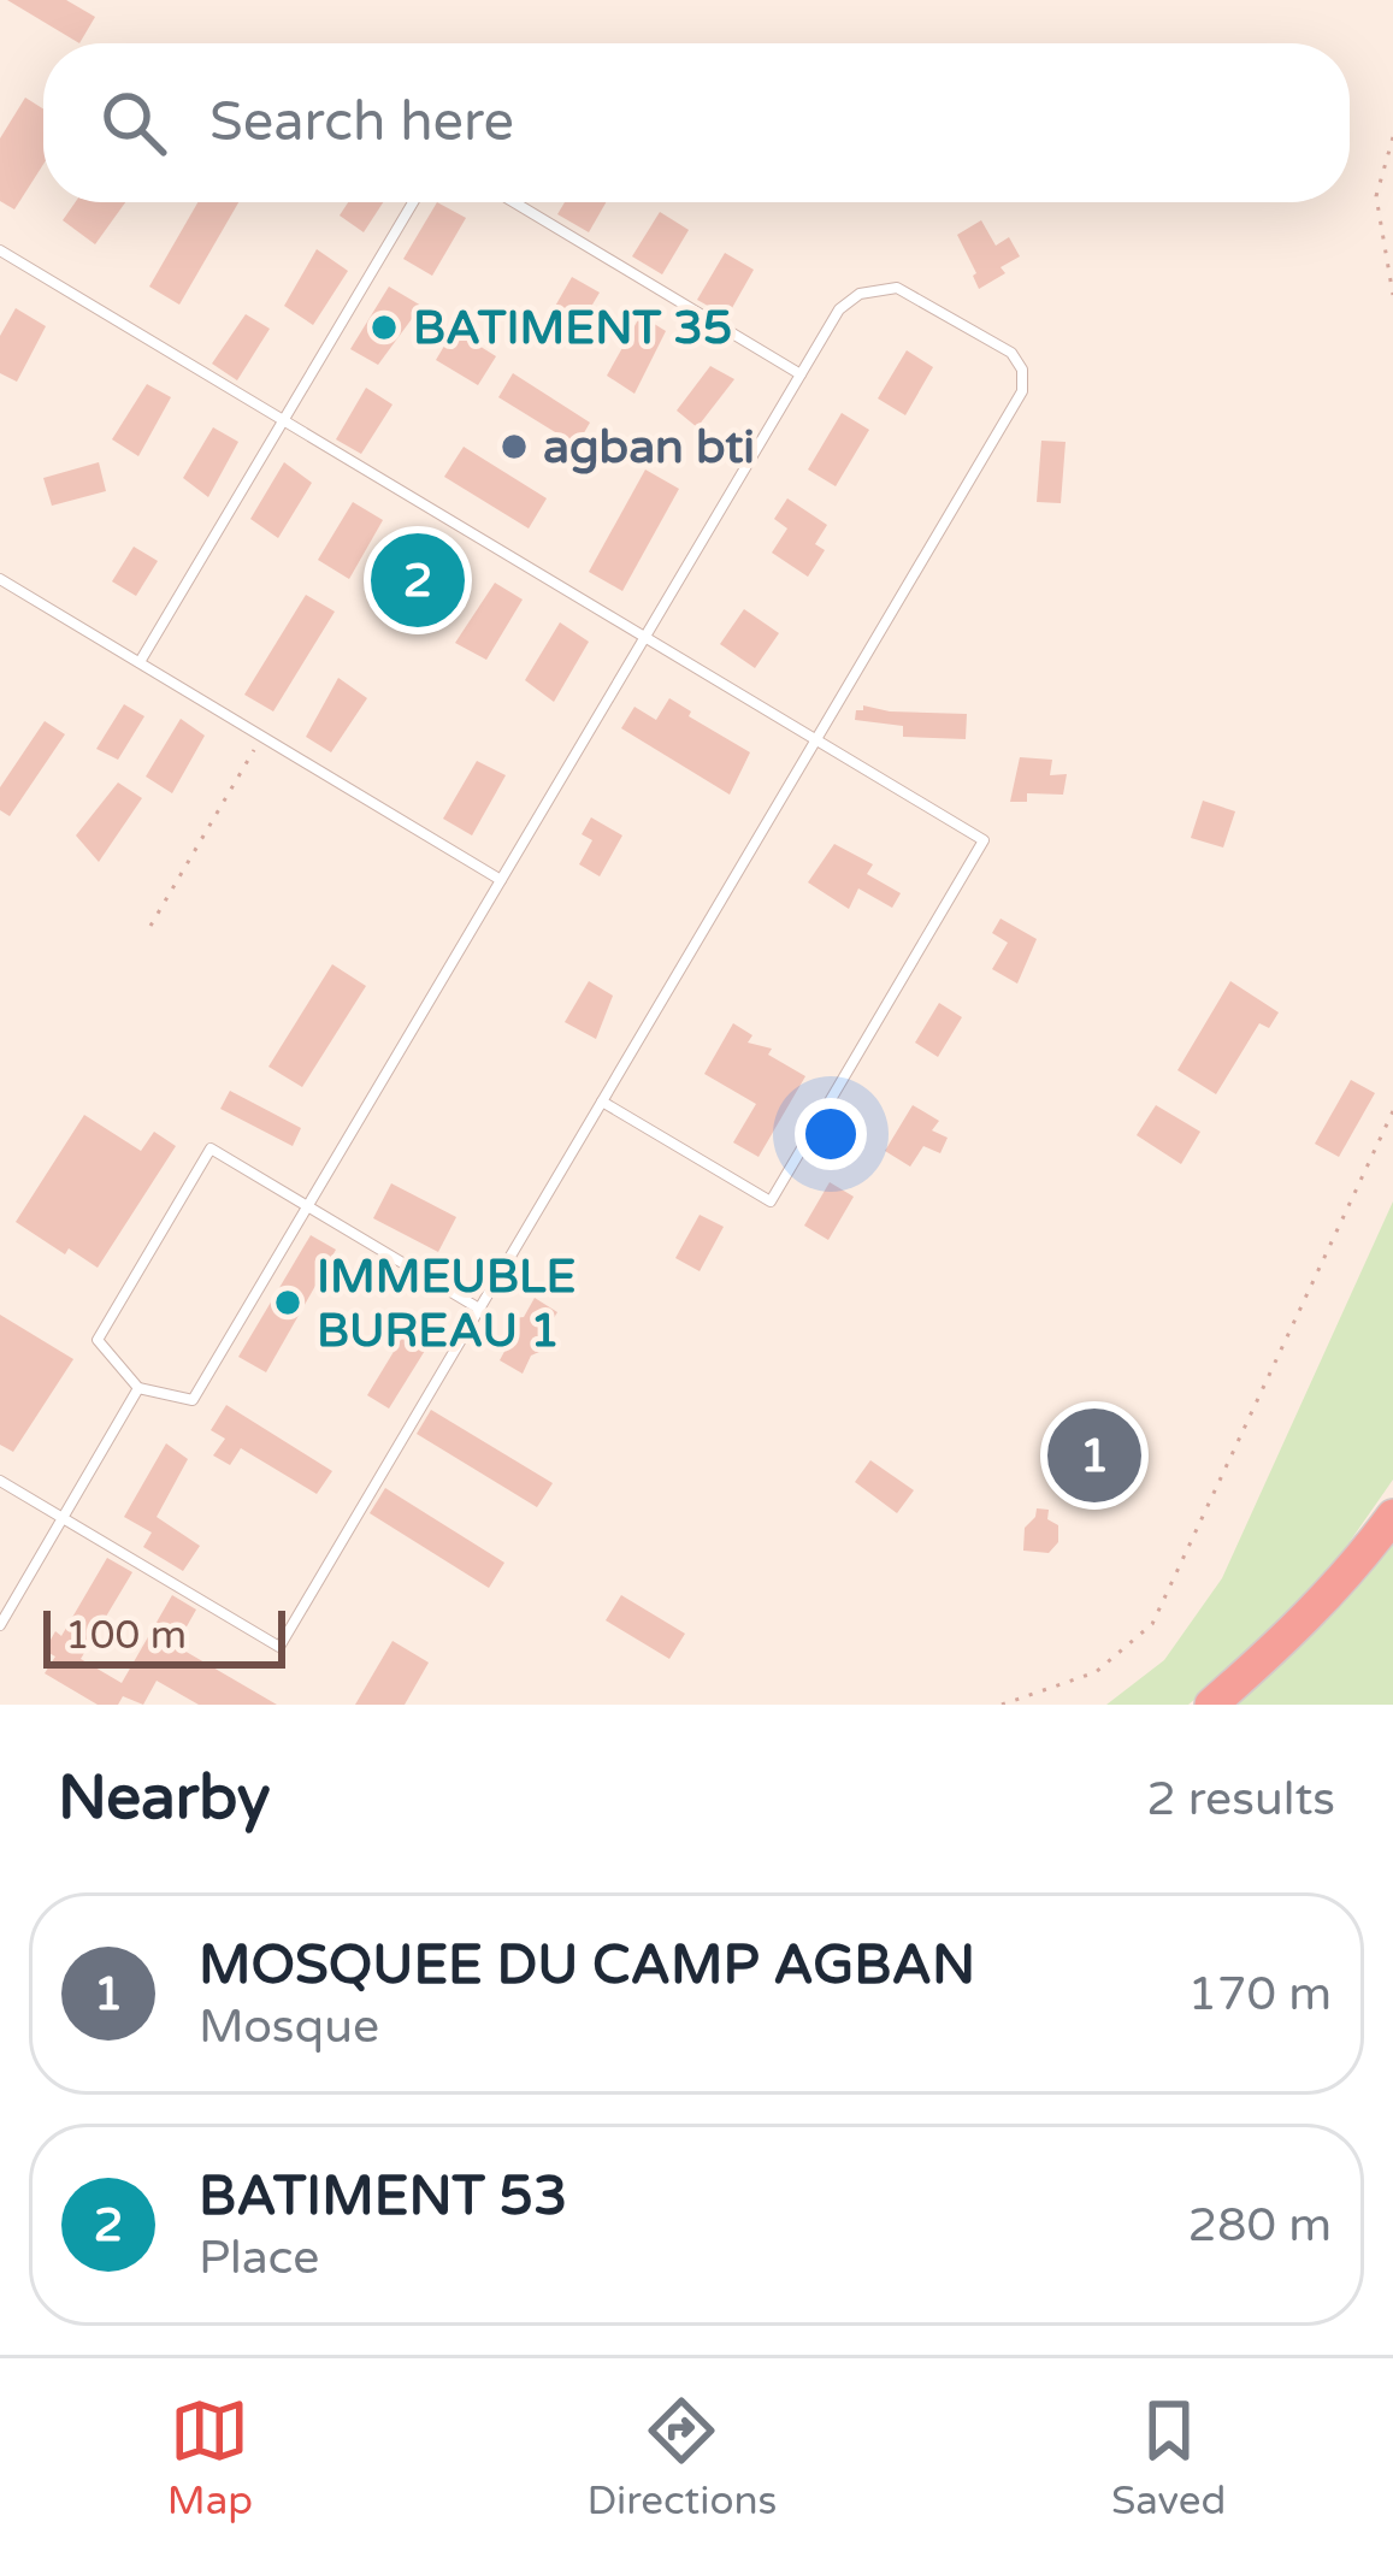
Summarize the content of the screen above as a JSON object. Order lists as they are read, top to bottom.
{
  "places": ["BATIMENT 35", "agban bti", "IMMEUBLE BUREAU 1"],
  "scale_bar": "100 m",
  "page": {
    "search": "Search here",
    "pins": ["2", "1"],
    "scale": "100 m",
    "heading": ["Nearby", "2 results"],
    "list": [
      {
        "mark": "1",
        "name": "MOSQUEE DU CAMP AGBAN",
        "note": "Mosque",
        "value": "170 m"
      },
      {
        "mark": "2",
        "name": "BATIMENT 53",
        "note": "Place",
        "value": "280 m"
      }
    ],
    "nav": ["Map", "Directions", "Saved"]
  }
}
